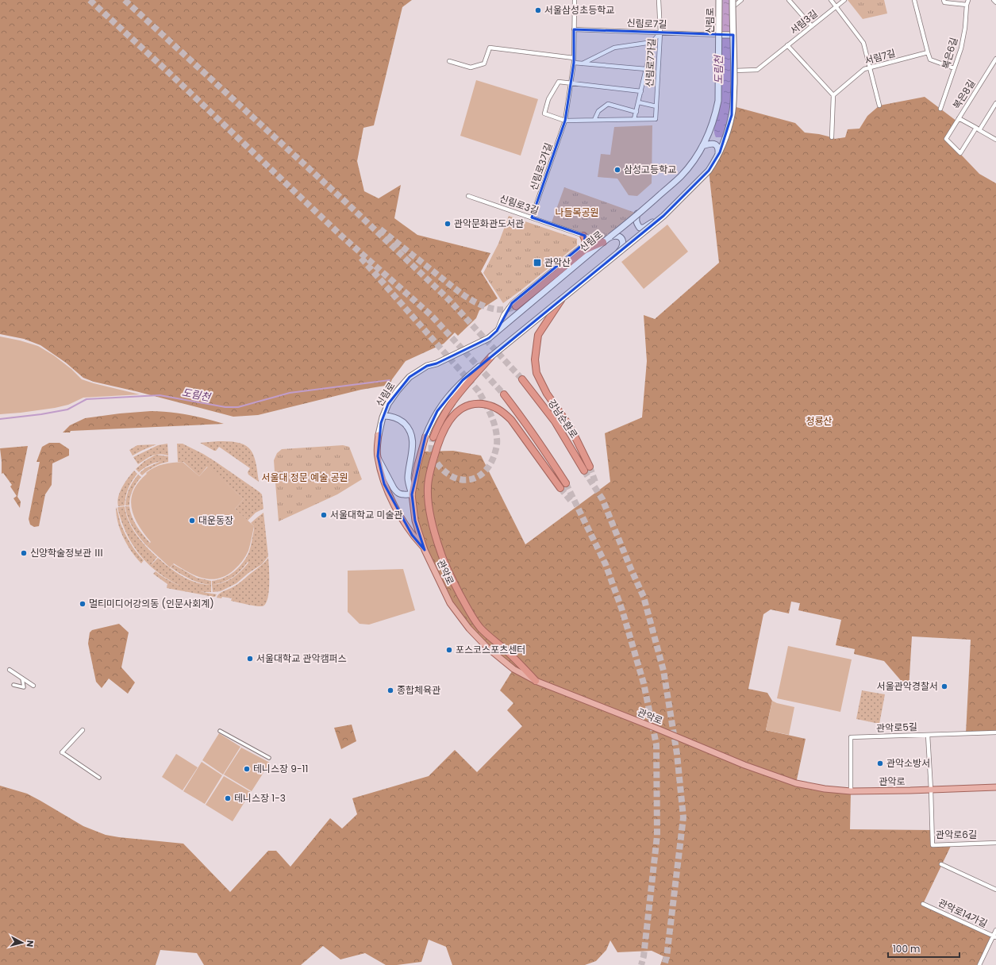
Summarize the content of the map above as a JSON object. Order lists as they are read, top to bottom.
{
  "streets": {
    "highway": ["강남순환로"],
    "main road": ["신림로", "관악로"],
    "street": [
      "서림3길",
      "신림로7길",
      "복은6길",
      "서림7길",
      "신림로7가길",
      "복은8길",
      "신림로3가길",
      "신림로3길",
      "관악로5길",
      "관악로6길",
      "관악로14가길"
    ]
  },
  "crossings": [
    ["신림로", "신림로7길"],
    ["신림로", "신림로3길"],
    ["신림로", "관악로"],
    ["서림3길", "서림7길"],
    ["신림로7길", "신림로7가길"],
    ["신림로7길", "신림로3가길"],
    ["신림로7가길", "신림로3가길"],
    ["신림로3가길", "신림로3길"],
    ["관악로", "관악로5길"],
    ["관악로", "관악로6길"]
  ],
  "water": ["도림천"],
  "parks": ["나들목공원", "청룡산", "서울대 정문 예술 공원"],
  "places": {
    "other": [
      "서울삼성초등학교",
      "삼성고등학교",
      "관악문화관도서관",
      "서울대학교 미술관",
      "대운동장",
      "신양학술정보관 Ⅲ",
      "멀티미디어강의동 (인문사회계)",
      "포스코스포츠센터",
      "서울대학교 관악캠퍼스",
      "서울관악경찰서",
      "종합체육관",
      "관악소방서",
      "테니스장 9-11",
      "테니스장 1-3"
    ],
    "transit": ["관악산"]
  },
  "scale_bar": "100 m",
  "north": "right"
}
